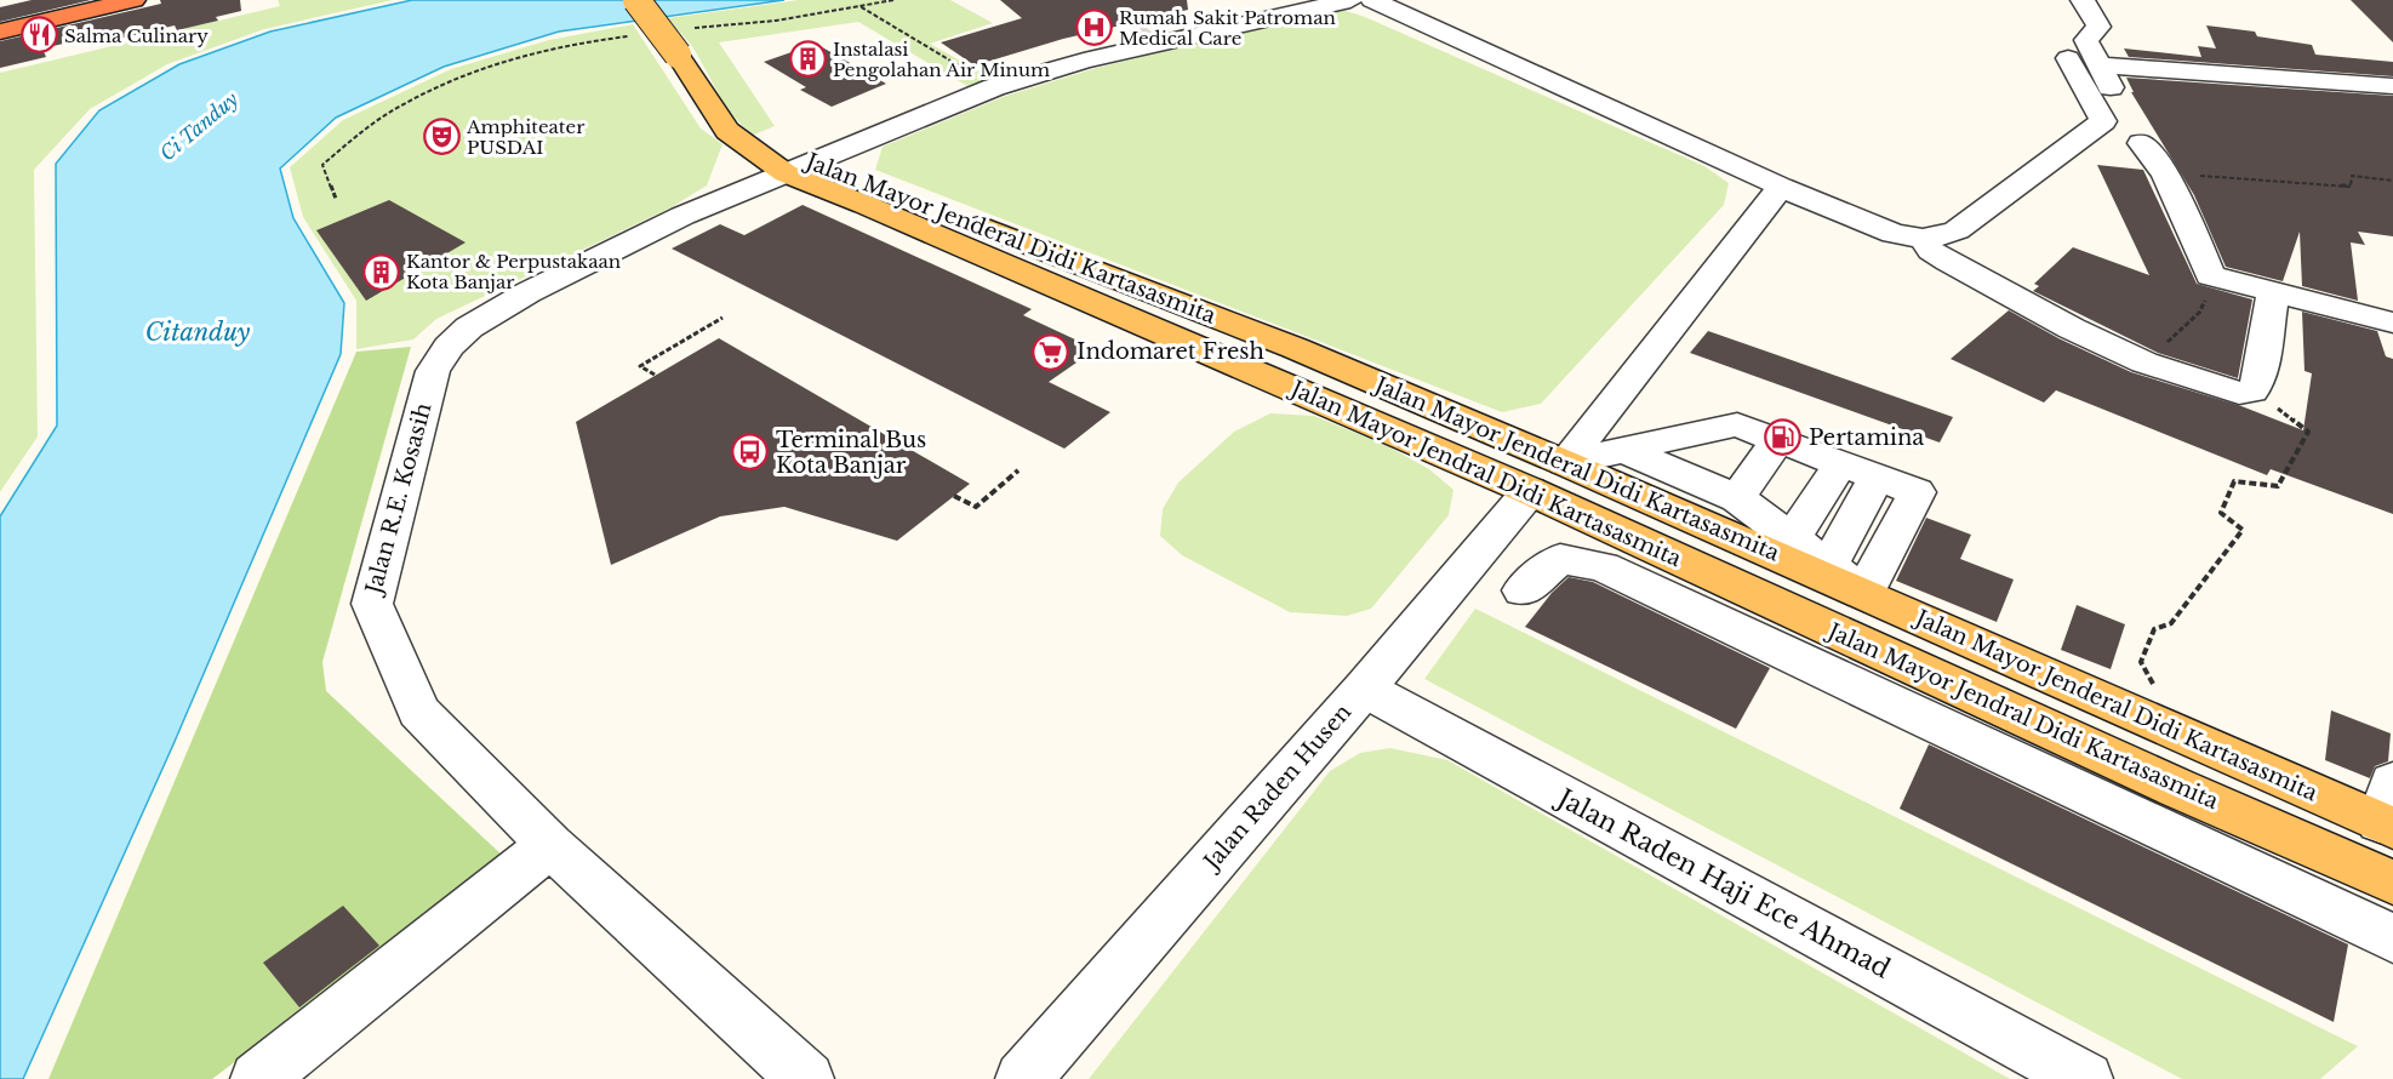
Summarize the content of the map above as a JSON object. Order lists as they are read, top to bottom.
{
  "streets": {
    "main road": ["Jalan Mayor Jenderal Didi Kartasasmita", "Jalan Mayor Jendral Didi Kartasasmita"],
    "street": ["Jalan R.E. Kosasih", "Jalan Raden Husen", "Jalan Raden Haji Ece Ahmad"]
  },
  "crossings": [
    ["Jalan Mayor Jenderal Didi Kartasasmita", "Jalan Mayor Jendral Didi Kartasasmita"],
    ["Jalan Mayor Jenderal Didi Kartasasmita", "Jalan Raden Husen"],
    ["Jalan Mayor Jendral Didi Kartasasmita", "Jalan R.E. Kosasih"],
    ["Jalan Mayor Jendral Didi Kartasasmita", "Jalan Raden Husen"],
    ["Jalan Raden Husen", "Jalan Raden Haji Ece Ahmad"]
  ],
  "water": ["Ci Tanduy", "Citanduy"],
  "places": {
    "hospital": ["Rumah Sakit Patroman Medical Care"],
    "restaurant": ["Salma Culinary"],
    "building": ["Instalasi Pengolahan Air Minum", "Kantor & Perpustakaan Kota Banjar"],
    "theatre": ["Amphiteater PUSDAI"],
    "supermarket": ["Indomaret Fresh"],
    "fuel station": ["Pertamina"],
    "bus stop": ["Terminal Bus Kota Banjar"]
  }
}
